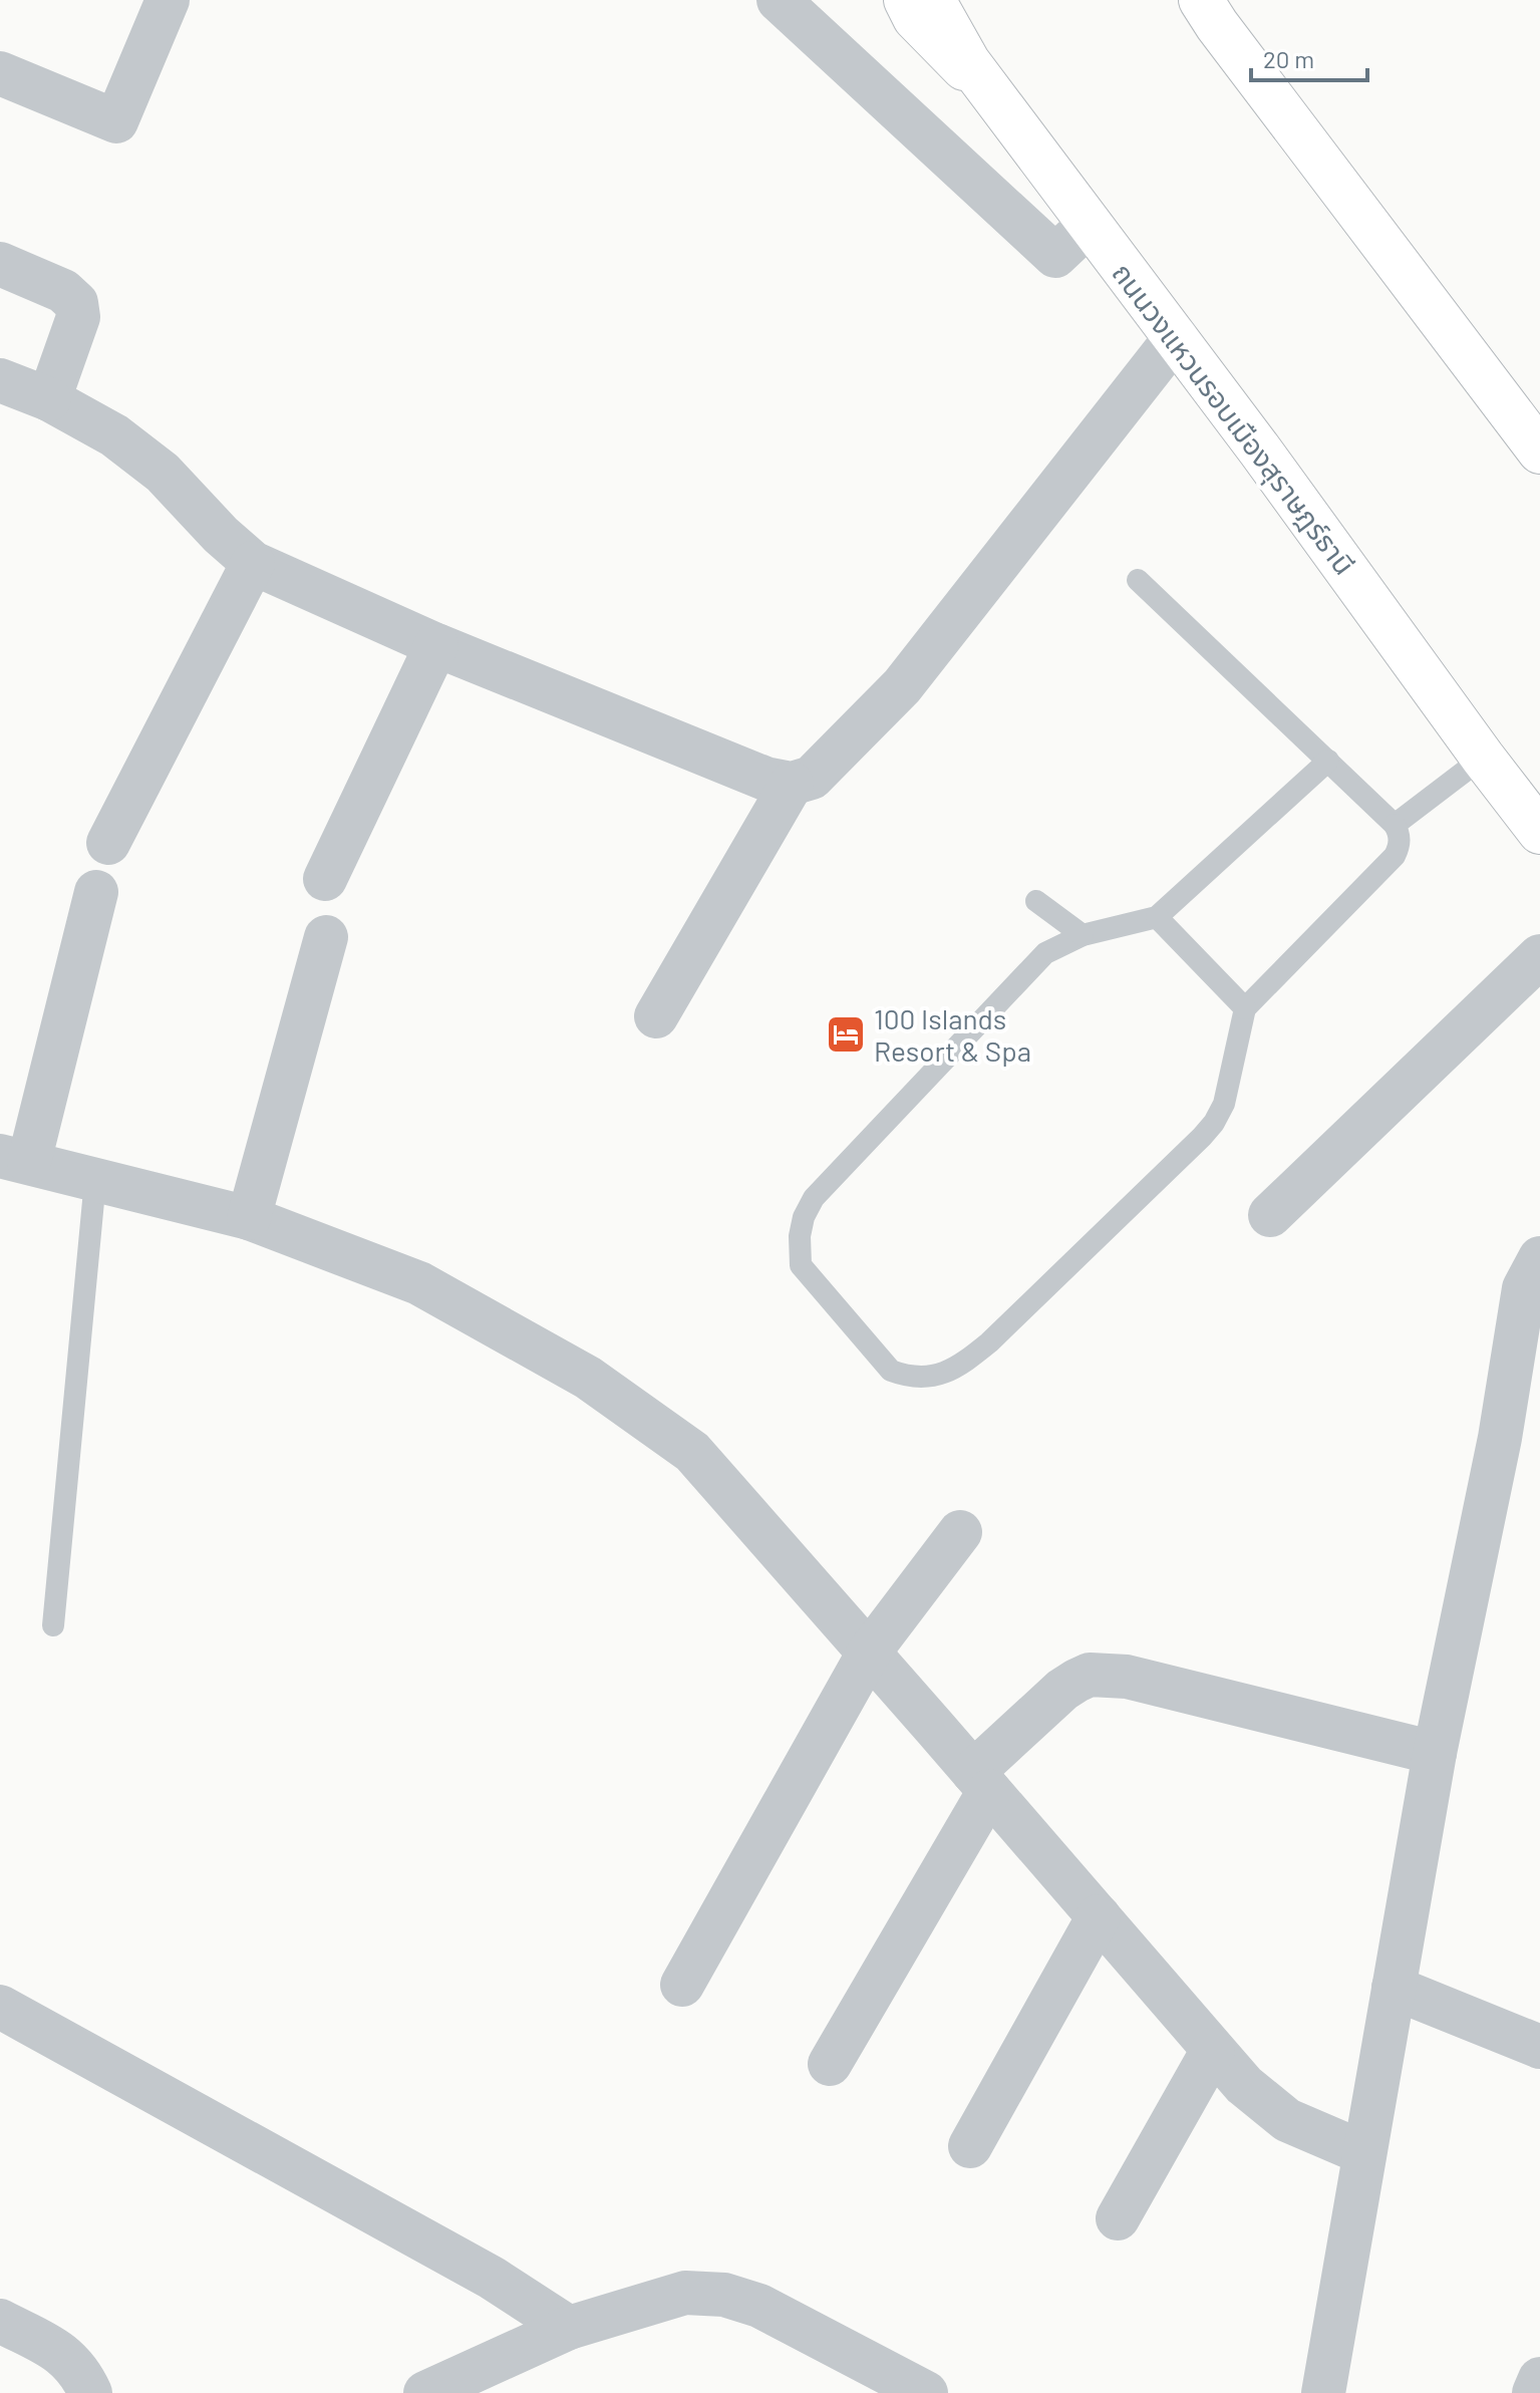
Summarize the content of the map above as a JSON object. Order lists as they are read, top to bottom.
{
  "streets": {
    "main road": ["ถนนวงแหวนรอบเมืองสุราษฎร์ธานี"]
  },
  "places": {
    "hotel": ["100 Islands Resort & Spa"]
  },
  "scale_bar": "20 m"
}
